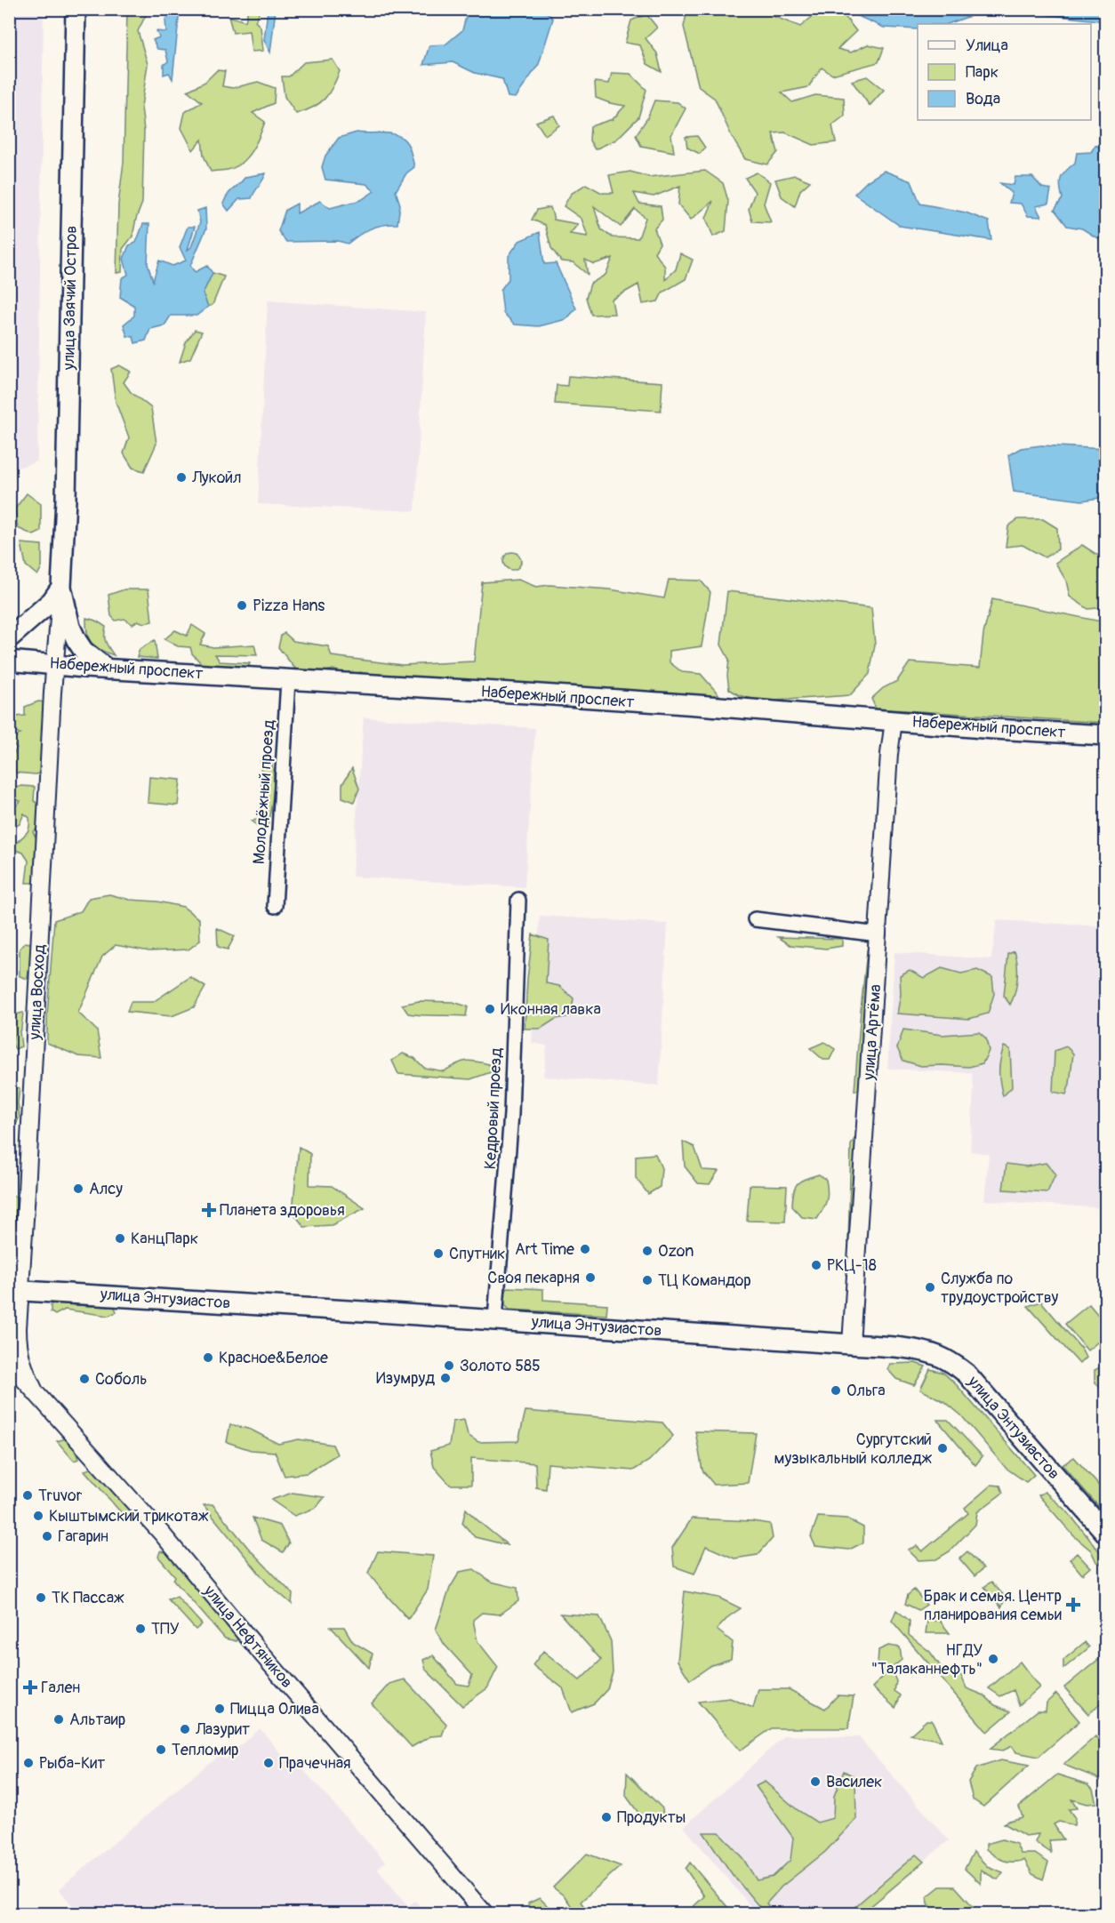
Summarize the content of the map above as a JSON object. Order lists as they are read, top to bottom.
{
  "streets": {
    "main road": ["улица Заячий Остров", "Набережный проспект", "улица Энтузиастов"],
    "street": [
      "Молодёжный проезд",
      "улица Восход",
      "улица Артёма",
      "Кедровый проезд",
      "улица Нефтяников"
    ]
  },
  "crossings": [
    ["улица Заячий Остров", "Набережный проспект"],
    ["улица Заячий Остров", "улица Восход"],
    ["Набережный проспект", "Молодёжный проезд"],
    ["Набережный проспект", "улица Восход"],
    ["Набережный проспект", "улица Артёма"],
    ["улица Восход", "улица Энтузиастов"],
    ["улица Восход", "улица Нефтяников"],
    ["улица Артёма", "улица Энтузиастов"],
    ["Кедровый проезд", "улица Энтузиастов"]
  ],
  "places": {
    "other": [
      "Лукойл",
      "Pizza Hans",
      "Иконная лавка",
      "Алсу",
      "КанцПарк",
      "Art Time",
      "Ozon",
      "Спутник",
      "РКЦ-18",
      "Своя пекарня",
      "ТЦ Командор",
      "Служба по трудоустройству",
      "Красное&Белое",
      "Золото 585",
      "Изумруд",
      "Соболь",
      "Ольга",
      "Сургутский музыкальный колледж",
      "Truvor",
      "Кыштымский трикотаж",
      "Гагарин",
      "ТК Пассаж",
      "ТПУ",
      "НГДУ \"Талаканнефть\"",
      "Пицца Олива",
      "Альтаир",
      "Лазурит",
      "Тепломир",
      "Рыба-Кит",
      "Прачечная",
      "Василек",
      "Продукты"
    ],
    "health": ["Планета здоровья", "Брак и семья. Центр планирования семьи", "Гален"]
  },
  "legend": ["Улица", "Парк", "Вода"]
}
